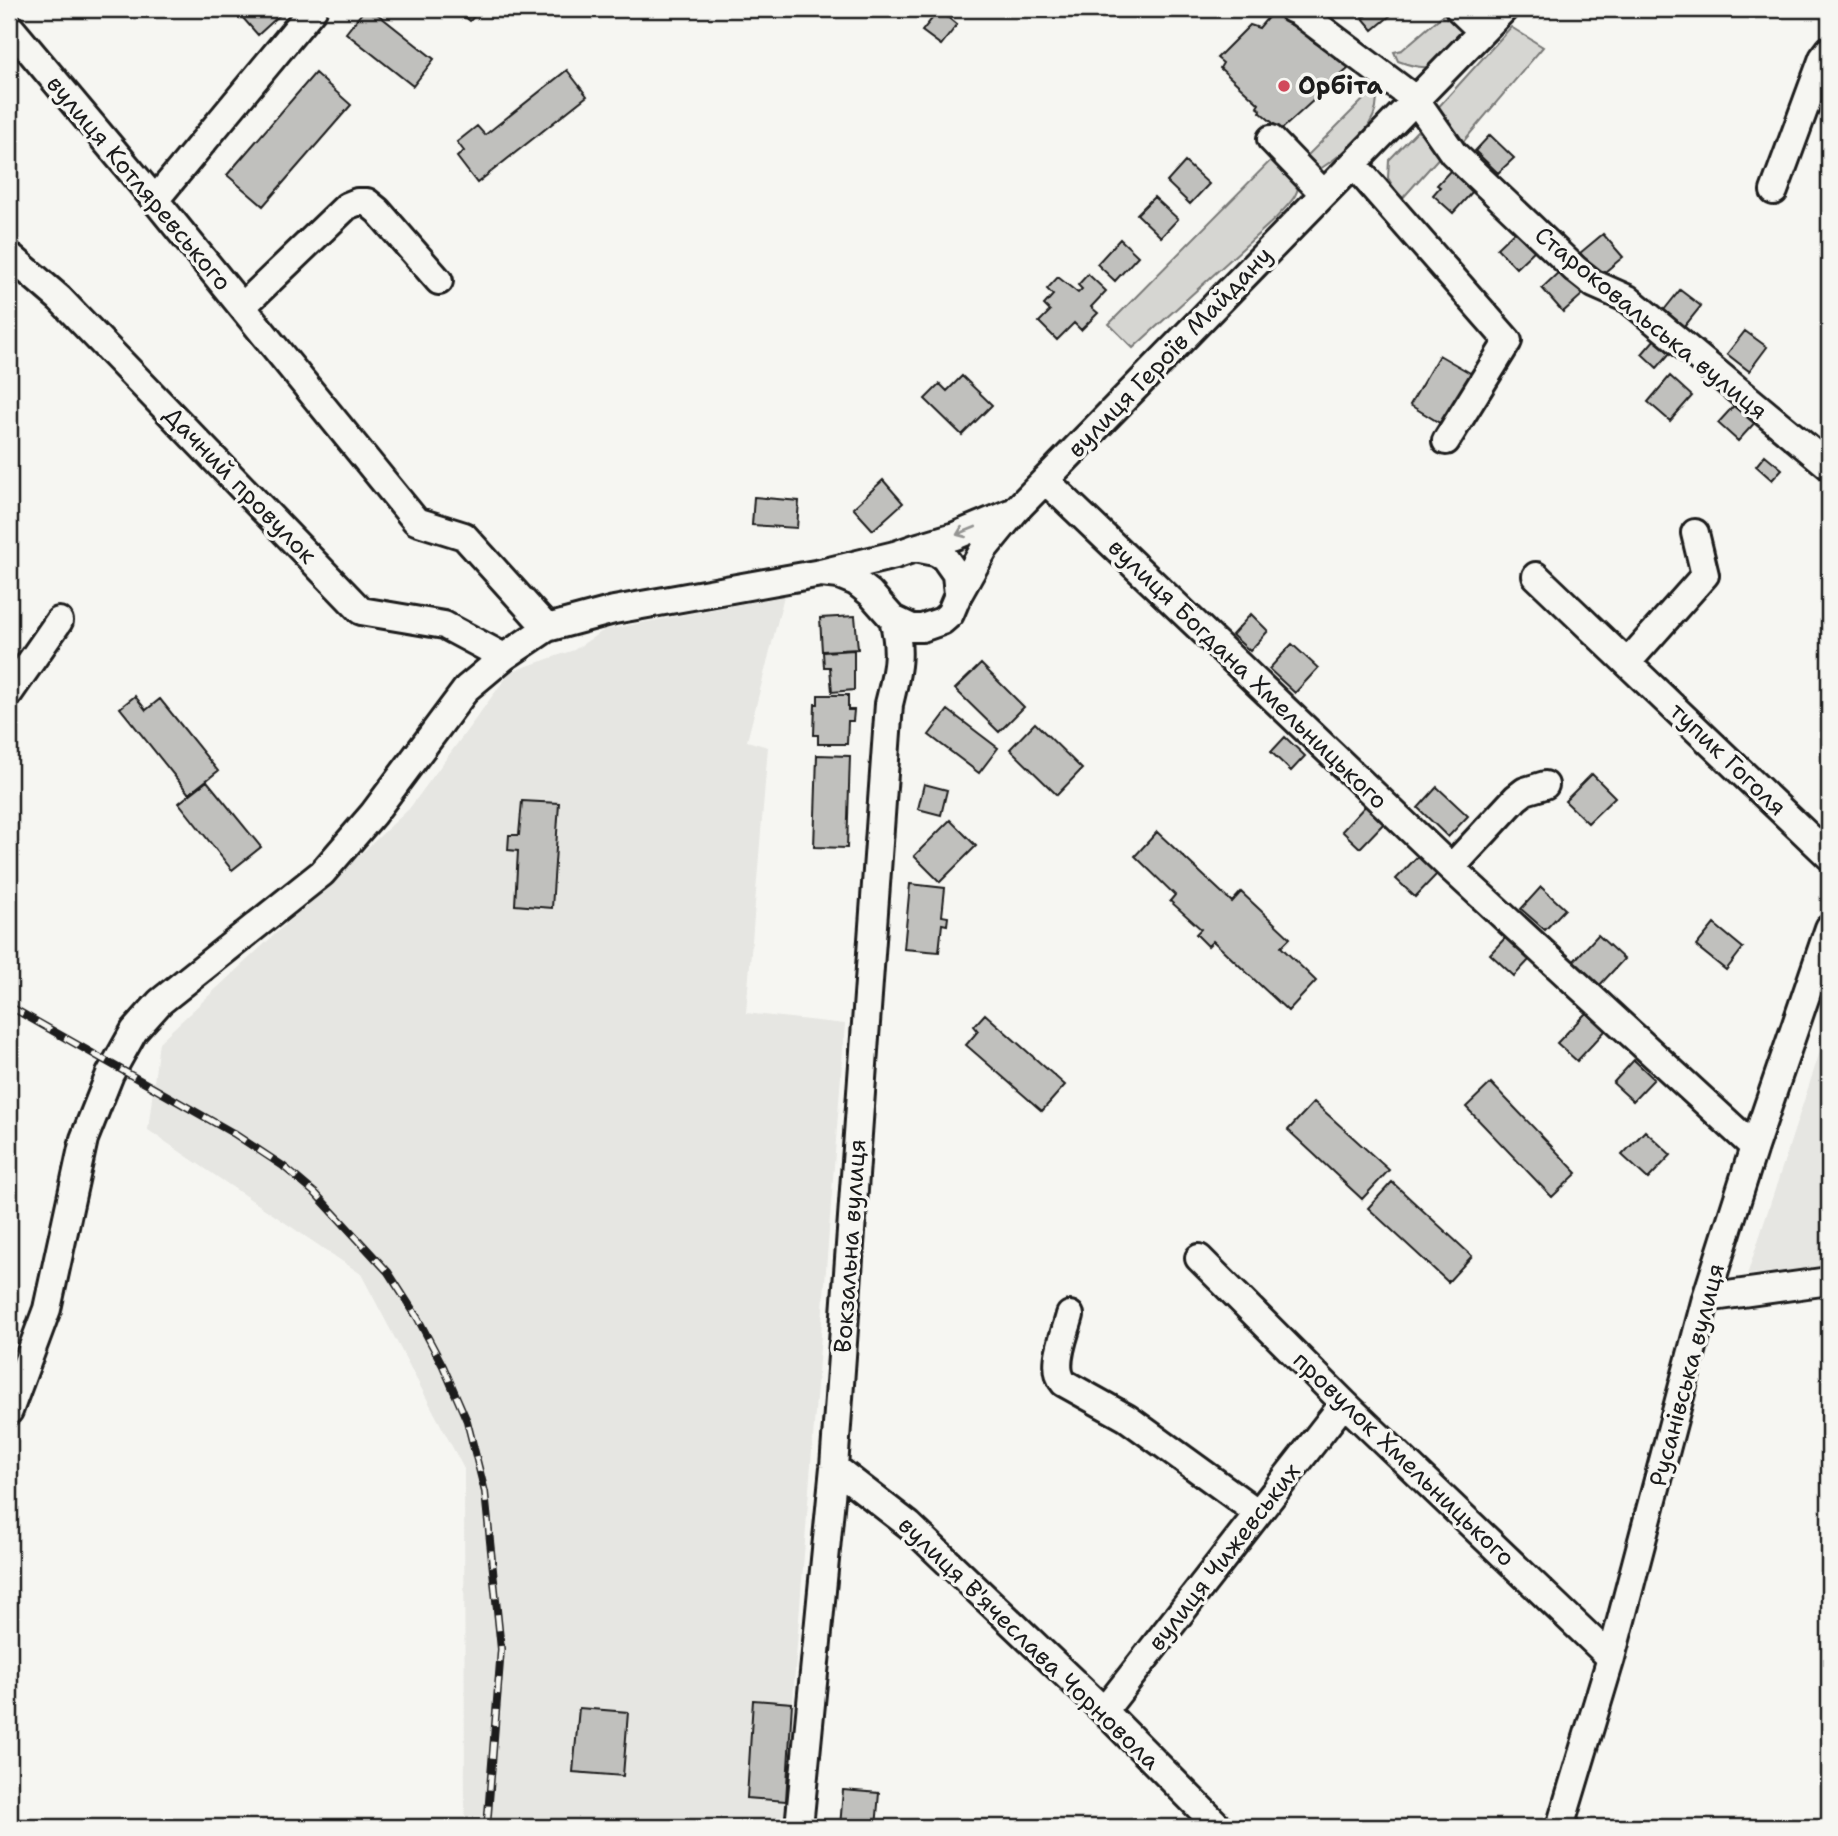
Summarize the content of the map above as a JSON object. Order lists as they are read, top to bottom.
{
  "streets": {
    "street": [
      "вулиця Котляревського",
      "Староковальська вулиця",
      "вулиця Героїв Майдану",
      "Дачний провулок",
      "вулиця Богдана Хмельницького",
      "тупик Гоголя",
      "Вокзальна вулиця",
      "Русанівська вулиця",
      "провулок Хмельницького",
      "вулиця Чижевських",
      "вулиця В'ячеслава Чорновола"
    ]
  },
  "crossings": [
    ["вулиця Котляревського", "вулиця Героїв Майдану"],
    ["Староковальська вулиця", "вулиця Героїв Майдану"],
    ["вулиця Героїв Майдану", "Дачний провулок"],
    ["вулиця Героїв Майдану", "вулиця Богдана Хмельницького"],
    ["вулиця Героїв Майдану", "Вокзальна вулиця"],
    ["вулиця Богдана Хмельницького", "Русанівська вулиця"],
    ["Вокзальна вулиця", "вулиця В'ячеслава Чорновола"],
    ["Русанівська вулиця", "провулок Хмельницького"],
    ["провулок Хмельницького", "вулиця Чижевських"],
    ["вулиця Чижевських", "вулиця В'ячеслава Чорновола"]
  ],
  "places": ["Орбіта"]
}
